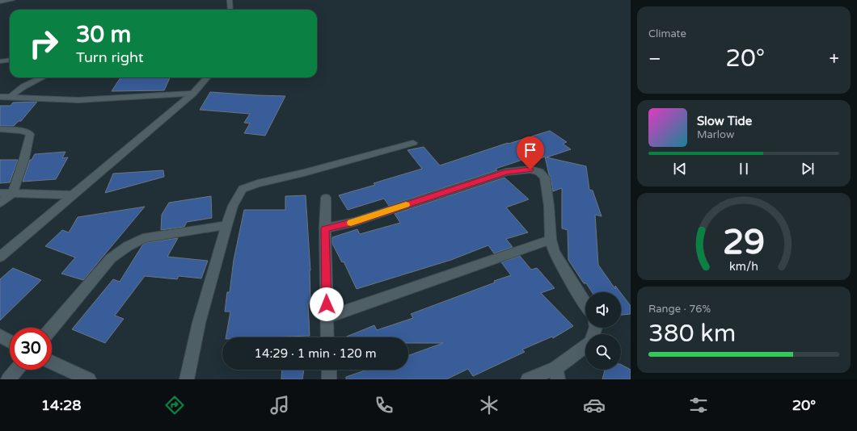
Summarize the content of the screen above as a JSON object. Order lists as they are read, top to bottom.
{
  "page": {
    "tile": [
      "Climate",
      ["Range · 76%", "380 km"]
    ],
    "turn": ["30 m", "Turn right"],
    "heat": ["−", "20°", "+"],
    "song": ["Slow Tide", "Marlow"],
    "limit": "30",
    "trip": "14:29 · 1 min · 120 m",
    "tabs": ["14:28", "20°"],
    "gauge": ["29", "km/h"]
  }
}
